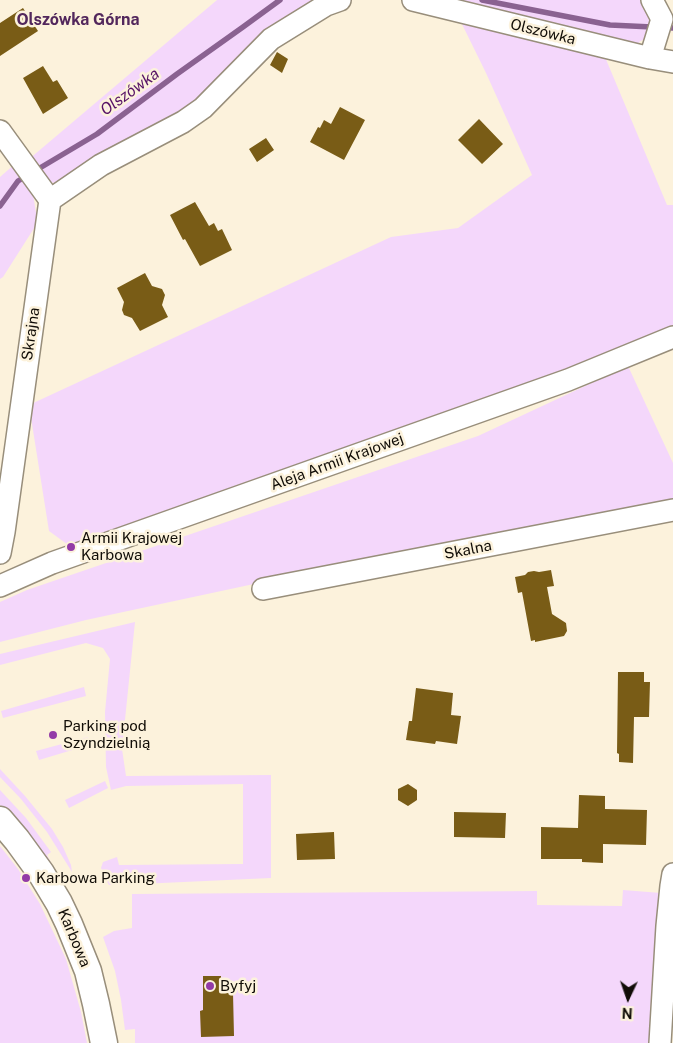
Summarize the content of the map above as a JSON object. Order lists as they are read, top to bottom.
{
  "streets": {
    "street": [
      "Olszówka",
      "Skrajna",
      "Aleja Armii Krajowej",
      "Skalna",
      "Karbowa"
    ]
  },
  "districts": ["Olszówka Górna"],
  "water": ["Olszówka"],
  "places": [
    "Armii Krajowej Karbowa",
    "Parking pod Szyndzielnią",
    "Karbowa Parking",
    "Byfyj"
  ],
  "north": "bottom"
}
